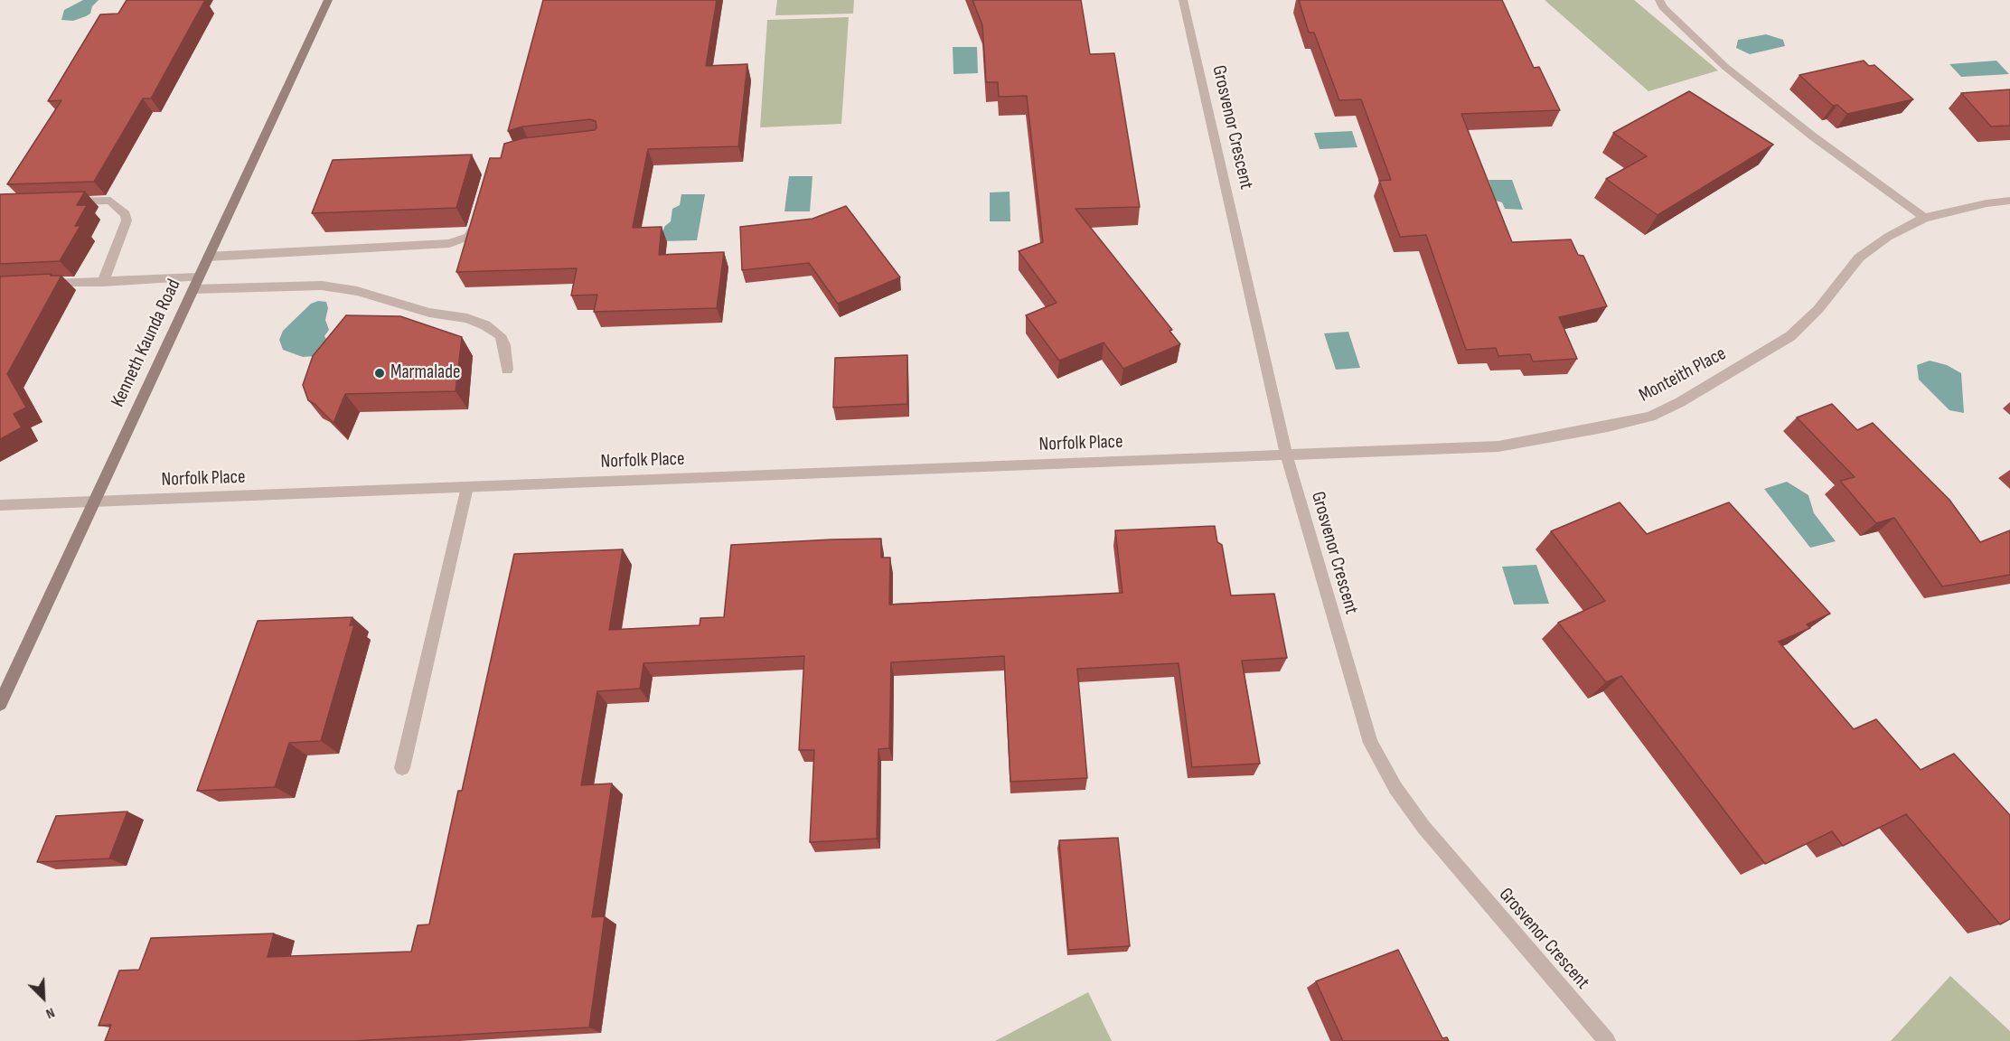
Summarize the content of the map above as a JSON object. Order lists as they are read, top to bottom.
{
  "streets": {
    "main road": ["Kenneth Kaunda Road"],
    "street": ["Grosvenor Crescent", "Monteith Place", "Norfolk Place"]
  },
  "crossings": [
    ["Grosvenor Crescent", "Monteith Place"],
    ["Grosvenor Crescent", "Norfolk Place"],
    ["Kenneth Kaunda Road", "Norfolk Place"],
    ["Monteith Place", "Norfolk Place"]
  ],
  "places": ["Marmalade"],
  "north": "bottom right"
}
